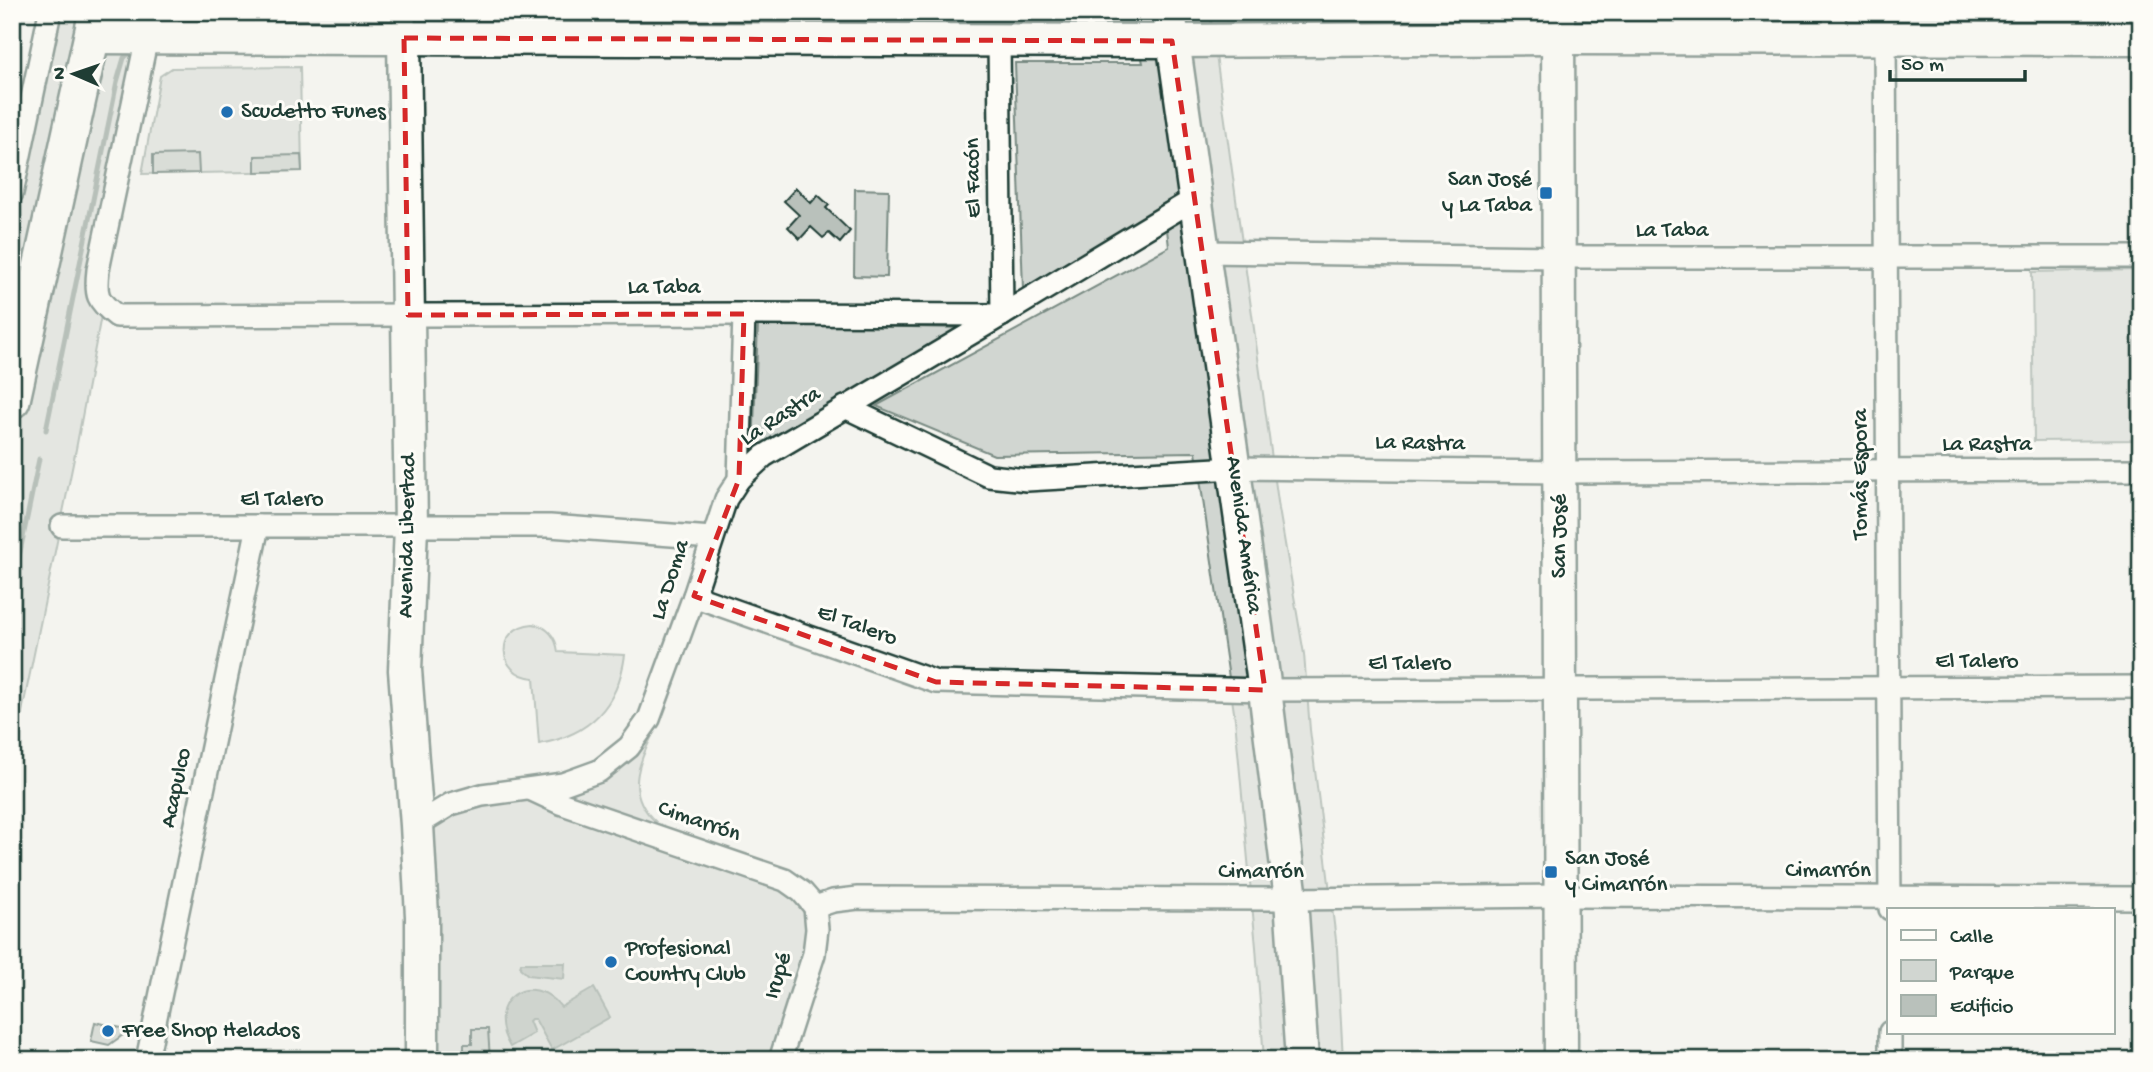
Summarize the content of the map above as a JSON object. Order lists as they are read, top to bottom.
{
  "streets": {
    "street": [
      "El Facón",
      "La Taba",
      "La Rastra",
      "Tomás Espora",
      "El Talero",
      "Avenida América",
      "Avenida Libertad",
      "San José",
      "La Doma",
      "Acapulco",
      "Cimarrón",
      "Irupé"
    ]
  },
  "crossings": [
    ["El Facón", "La Taba"],
    ["La Taba", "Tomás Espora"],
    ["La Taba", "Avenida América"],
    ["La Taba", "Avenida Libertad"],
    ["La Taba", "San José"],
    ["La Taba", "La Doma"],
    ["La Rastra", "Tomás Espora"],
    ["La Rastra", "Avenida América"],
    ["La Rastra", "San José"],
    ["La Rastra", "La Doma"],
    ["Tomás Espora", "El Talero"],
    ["Tomás Espora", "Cimarrón"],
    ["El Talero", "Avenida América"],
    ["El Talero", "Avenida Libertad"],
    ["El Talero", "San José"],
    ["El Talero", "La Doma"],
    ["El Talero", "Acapulco"],
    ["Avenida América", "Cimarrón"],
    ["San José", "Cimarrón"],
    ["La Doma", "Cimarrón"],
    ["Cimarrón", "Irupé"]
  ],
  "places": {
    "other": ["Scudetto Funes", "Profesional Country Club", "Free Shop Helados"],
    "transit": ["San José y La Taba", "San José y Cimarrón"]
  },
  "legend": ["Calle", "Parque", "Edificio"],
  "scale_bar": "50 m",
  "north": "left"
}
